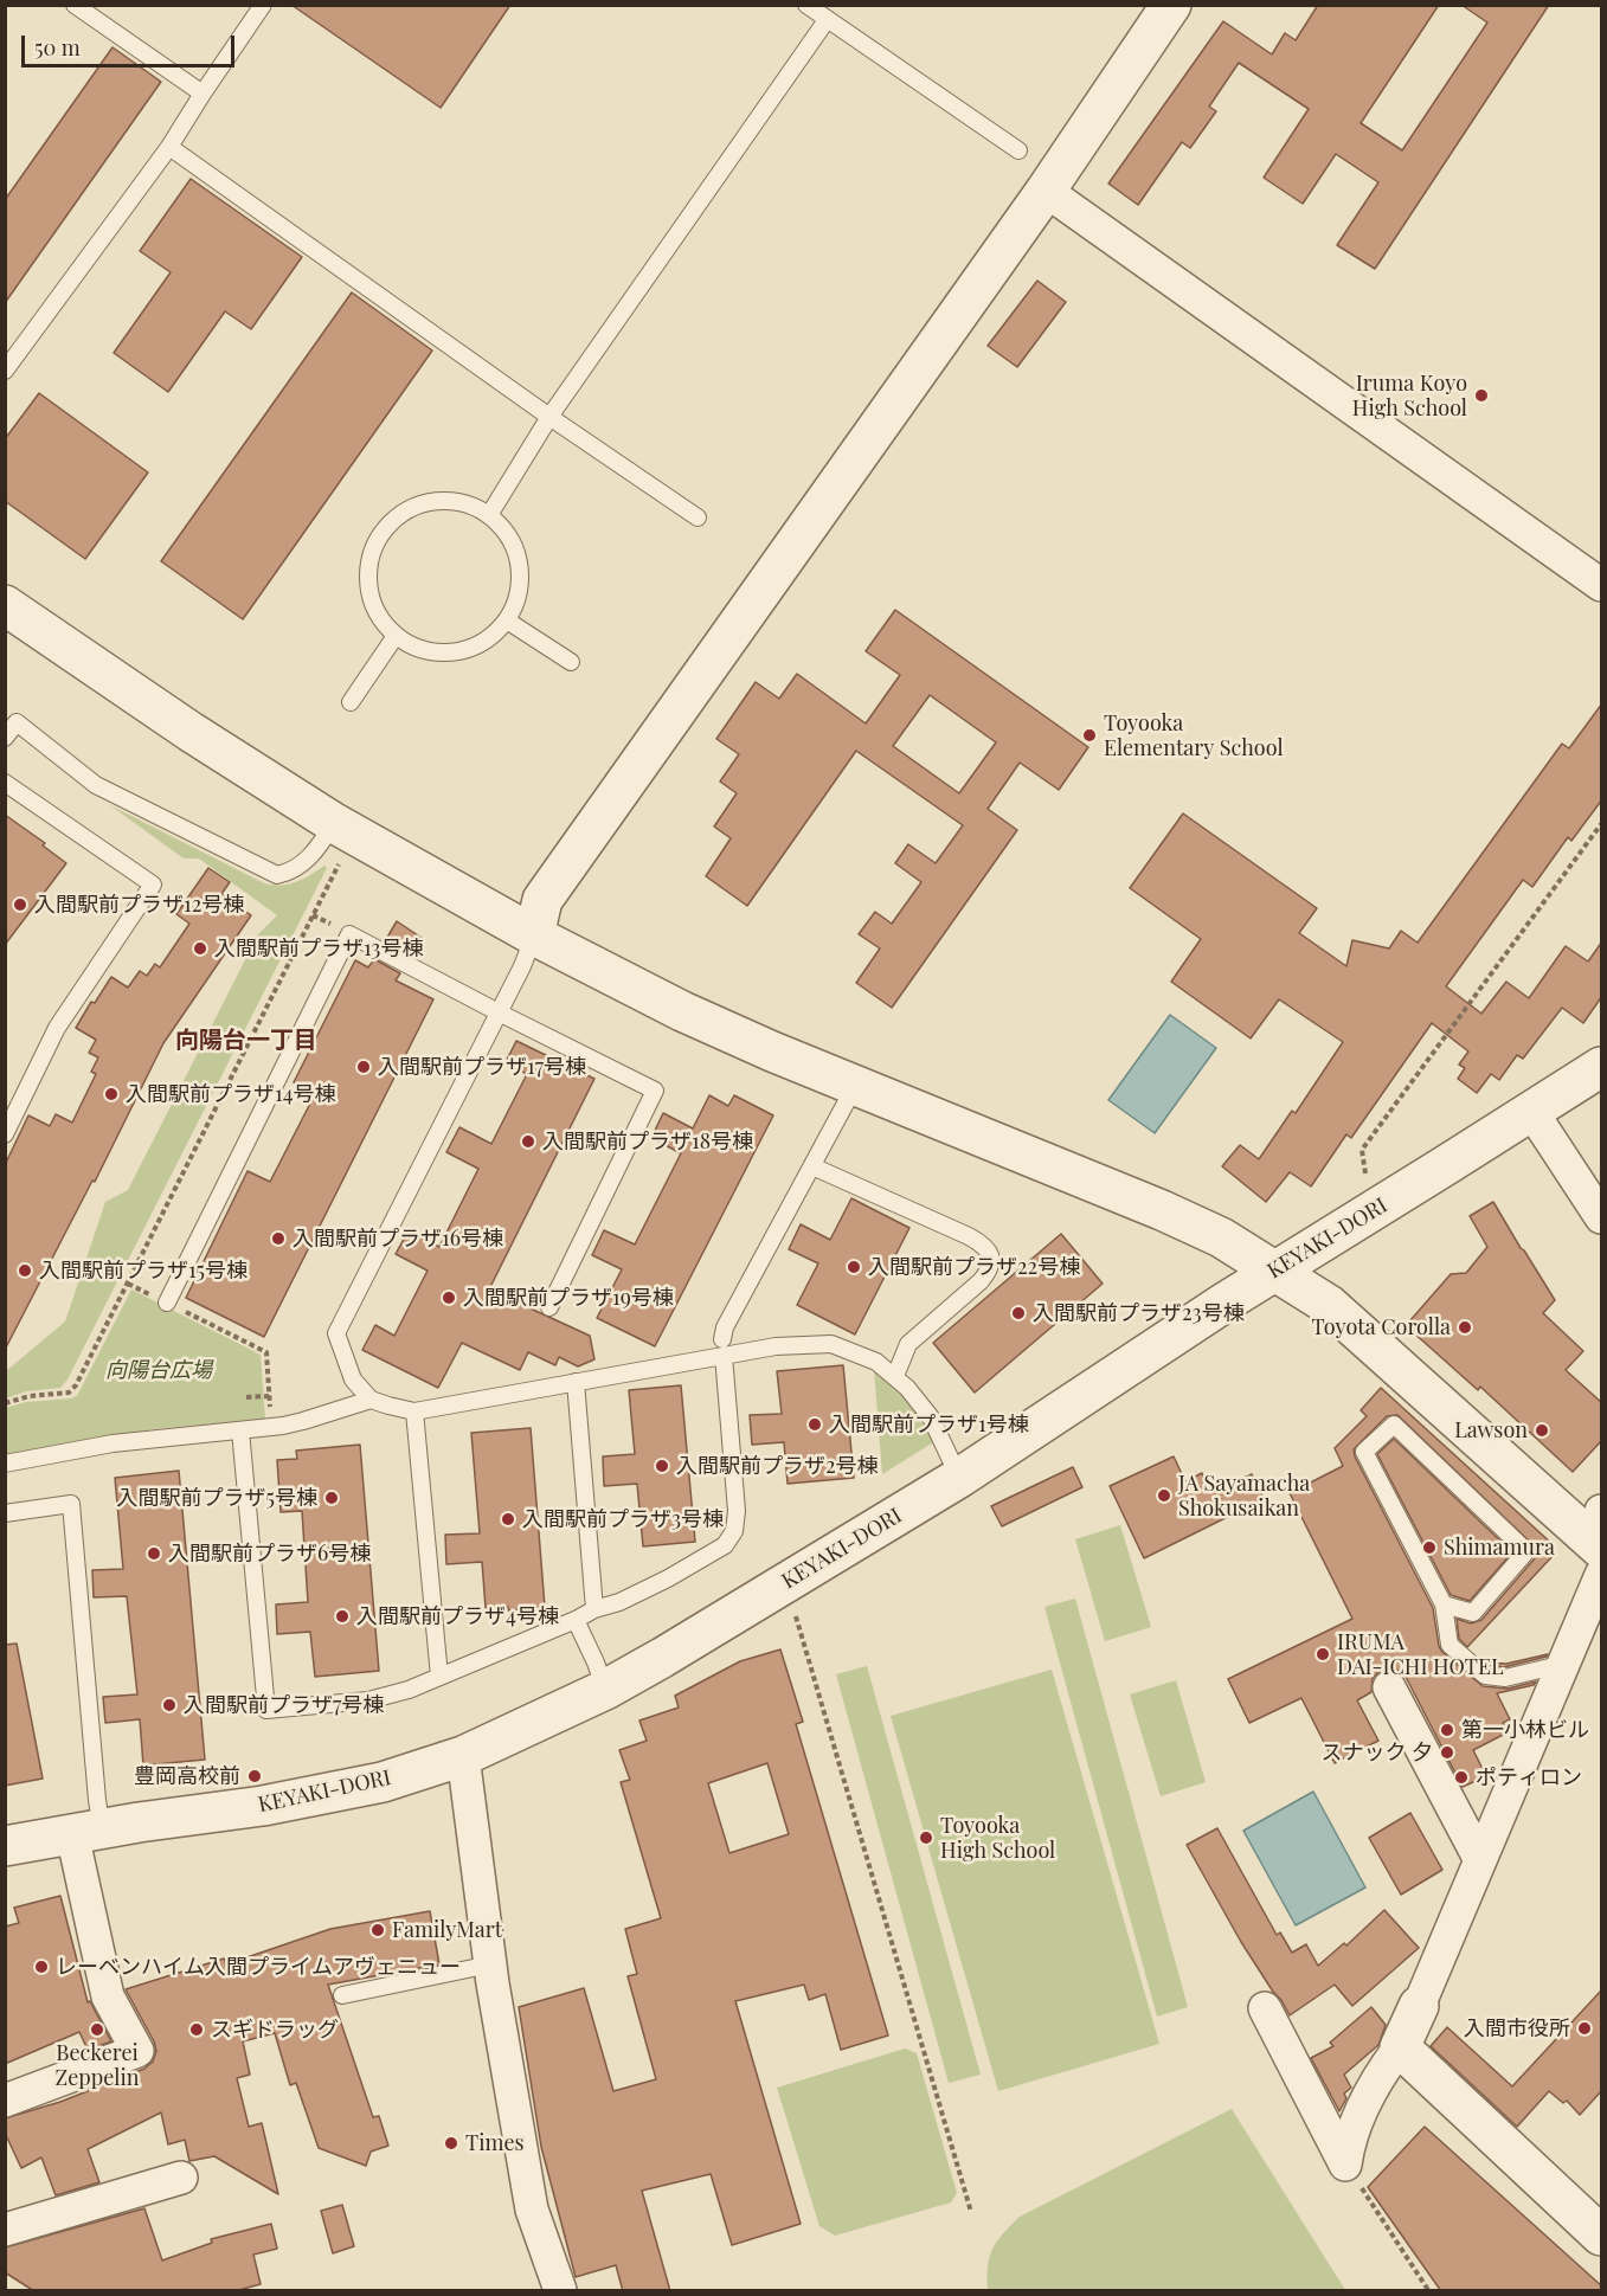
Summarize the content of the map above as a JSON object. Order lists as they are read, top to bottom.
{
  "streets": {
    "street": ["KEYAKI-DORI"]
  },
  "districts": ["向陽台一丁目"],
  "parks": ["向陽台広場"],
  "places": [
    "Iruma Koyo High School",
    "Toyooka Elementary School",
    "入間駅前プラザ12号棟",
    "入間駅前プラザ13号棟",
    "入間駅前プラザ17号棟",
    "入間駅前プラザ14号棟",
    "入間駅前プラザ18号棟",
    "入間駅前プラザ16号棟",
    "入間駅前プラザ22号棟",
    "入間駅前プラザ15号棟",
    "入間駅前プラザ19号棟",
    "入間駅前プラザ23号棟",
    "Toyota Corolla",
    "入間駅前プラザ1号棟",
    "Lawson",
    "入間駅前プラザ2号棟",
    "JA Sayamacha Shokusaikan",
    "入間駅前プラザ5号棟",
    "入間駅前プラザ3号棟",
    "Shimamura",
    "入間駅前プラザ6号棟",
    "入間駅前プラザ4号棟",
    "IRUMA DAI-ICHI HOTEL",
    "入間駅前プラザ7号棟",
    "第一小林ビル",
    "スナック 夕",
    "豊岡高校前",
    "ポティロン",
    "Toyooka High School",
    "FamilyMart",
    "レーベンハイム入間プライムアヴェニュー",
    "入間市役所",
    "Beckerei Zeppelin",
    "スギドラッグ",
    "Times"
  ],
  "scale_bar": "50 m"
}
